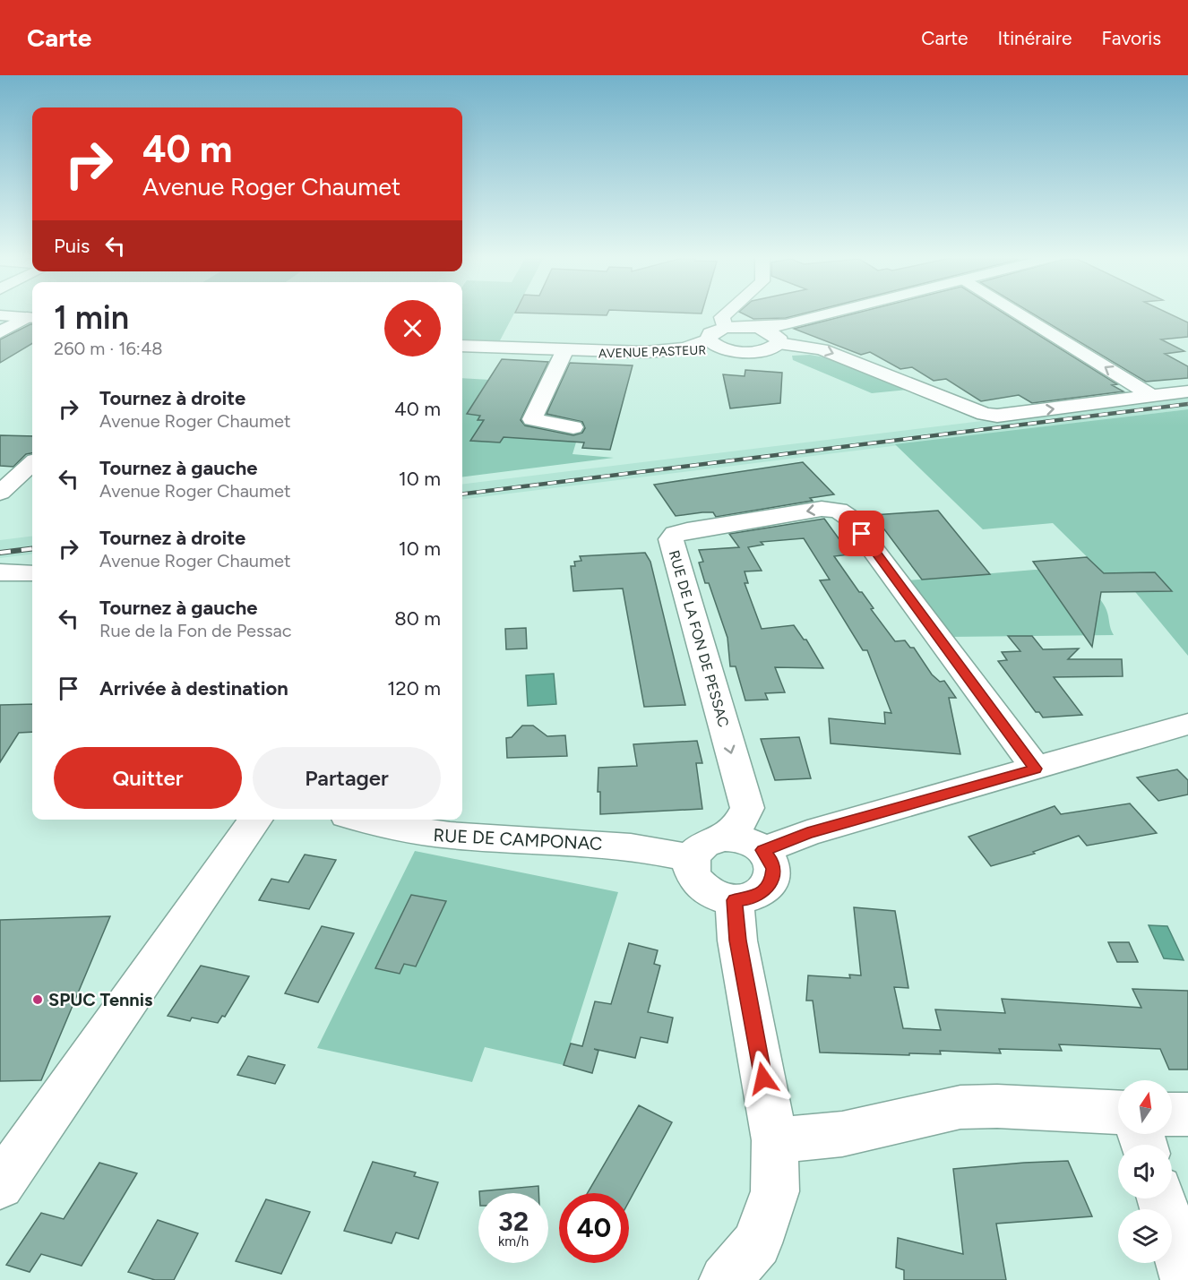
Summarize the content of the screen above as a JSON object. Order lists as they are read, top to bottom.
{
  "streets": {
    "street": ["AVENUE PASTEUR", "RUE DE LA FON DE PESSAC", "RUE DE CAMPONAC"]
  },
  "crossings": [
    ["RUE DE LA FON DE PESSAC", "RUE DE CAMPONAC"]
  ],
  "places": ["SPUC Tennis"],
  "north": "top",
  "page": {
    "header": "Carte",
    "nav": ["Carte", "Itinéraire", "Favoris"],
    "turn": ["40 m", "Avenue Roger Chaumet"],
    "then": "Puis",
    "heading": ["1 min", "260 m · 16:48"],
    "list": [
      {
        "name": "Tournez à droite",
        "note": "Avenue Roger Chaumet",
        "value": "40 m"
      },
      {
        "name": "Tournez à gauche",
        "note": "Avenue Roger Chaumet",
        "value": "10 m"
      },
      {
        "name": "Tournez à droite",
        "note": "Avenue Roger Chaumet",
        "value": "10 m"
      },
      {
        "name": "Tournez à gauche",
        "note": "Rue de la Fon de Pessac",
        "value": "80 m"
      },
      {
        "name": "Arrivée à destination",
        "value": "120 m"
      }
    ],
    "buttons": ["Quitter", "Partager"],
    "speed": "32 km/h",
    "limit": "40"
  }
}
